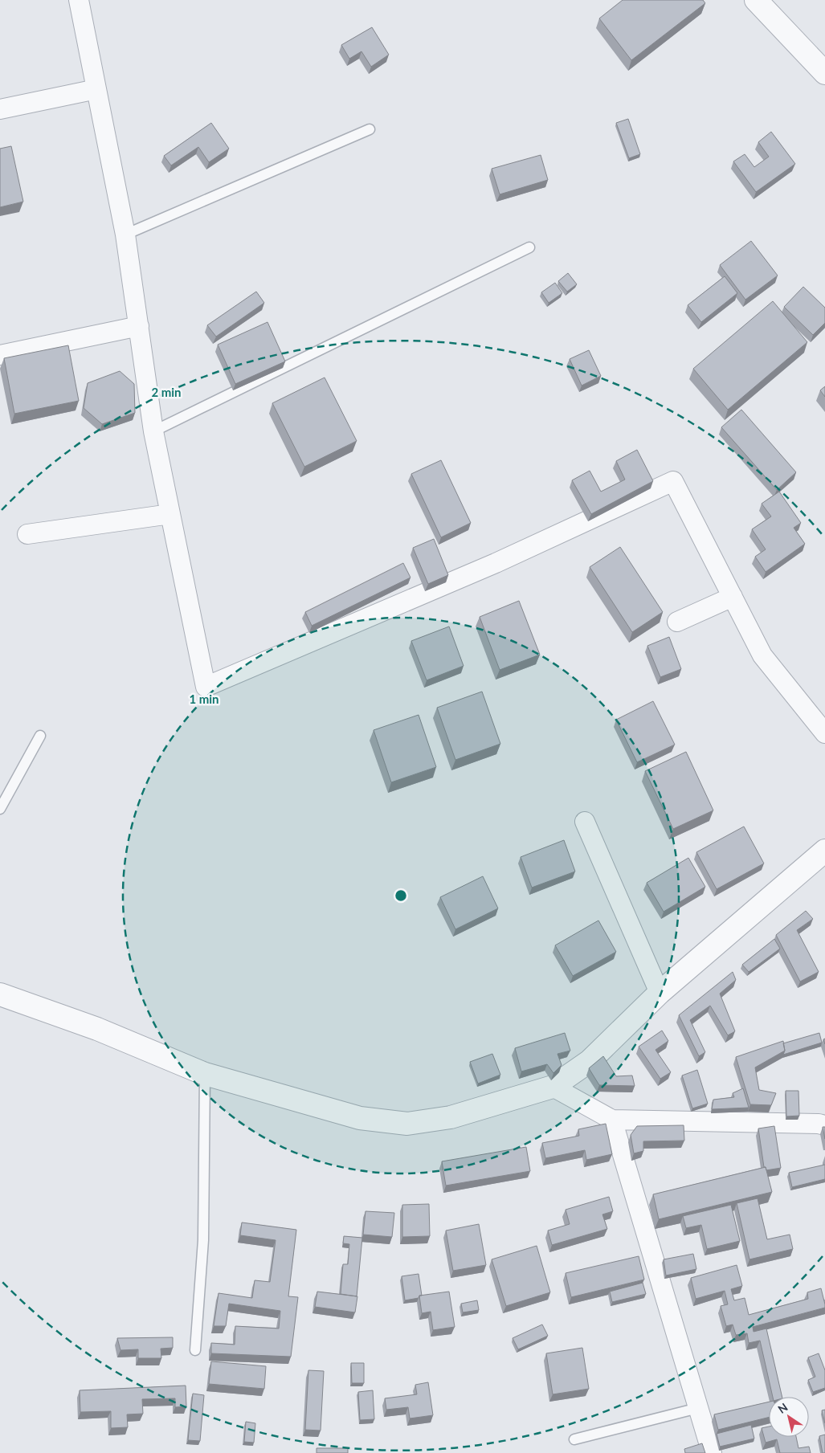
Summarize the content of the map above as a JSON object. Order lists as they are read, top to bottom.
{
  "north": "top left",
  "rings": ["2 min", "1 min"]
}
